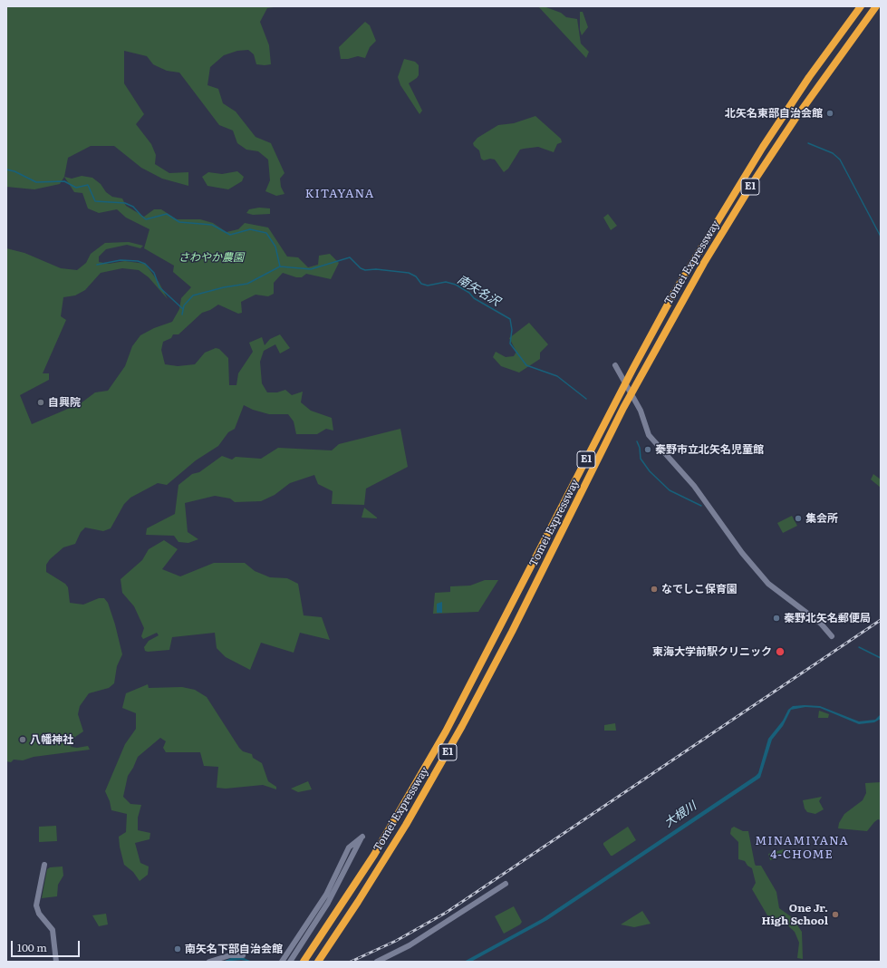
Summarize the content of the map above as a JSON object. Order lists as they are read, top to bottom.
{
  "streets": {
    "highway": ["E1", "Tomei Expressway"]
  },
  "districts": ["KITAYANA", "MINAMIYANA 4-CHOME"],
  "water": ["南矢名沢", "大根川"],
  "parks": ["さわやか農園"],
  "places": [
    "北矢名東部自治会館",
    "自興院",
    "秦野市立北矢名児童館",
    "集会所",
    "なでしこ保育園",
    "秦野北矢名郵便局",
    "東海大学前駅クリニック",
    "八幡神社",
    "One Jr. High School",
    "南矢名下部自治会館"
  ],
  "scale_bar": "100 m"
}
